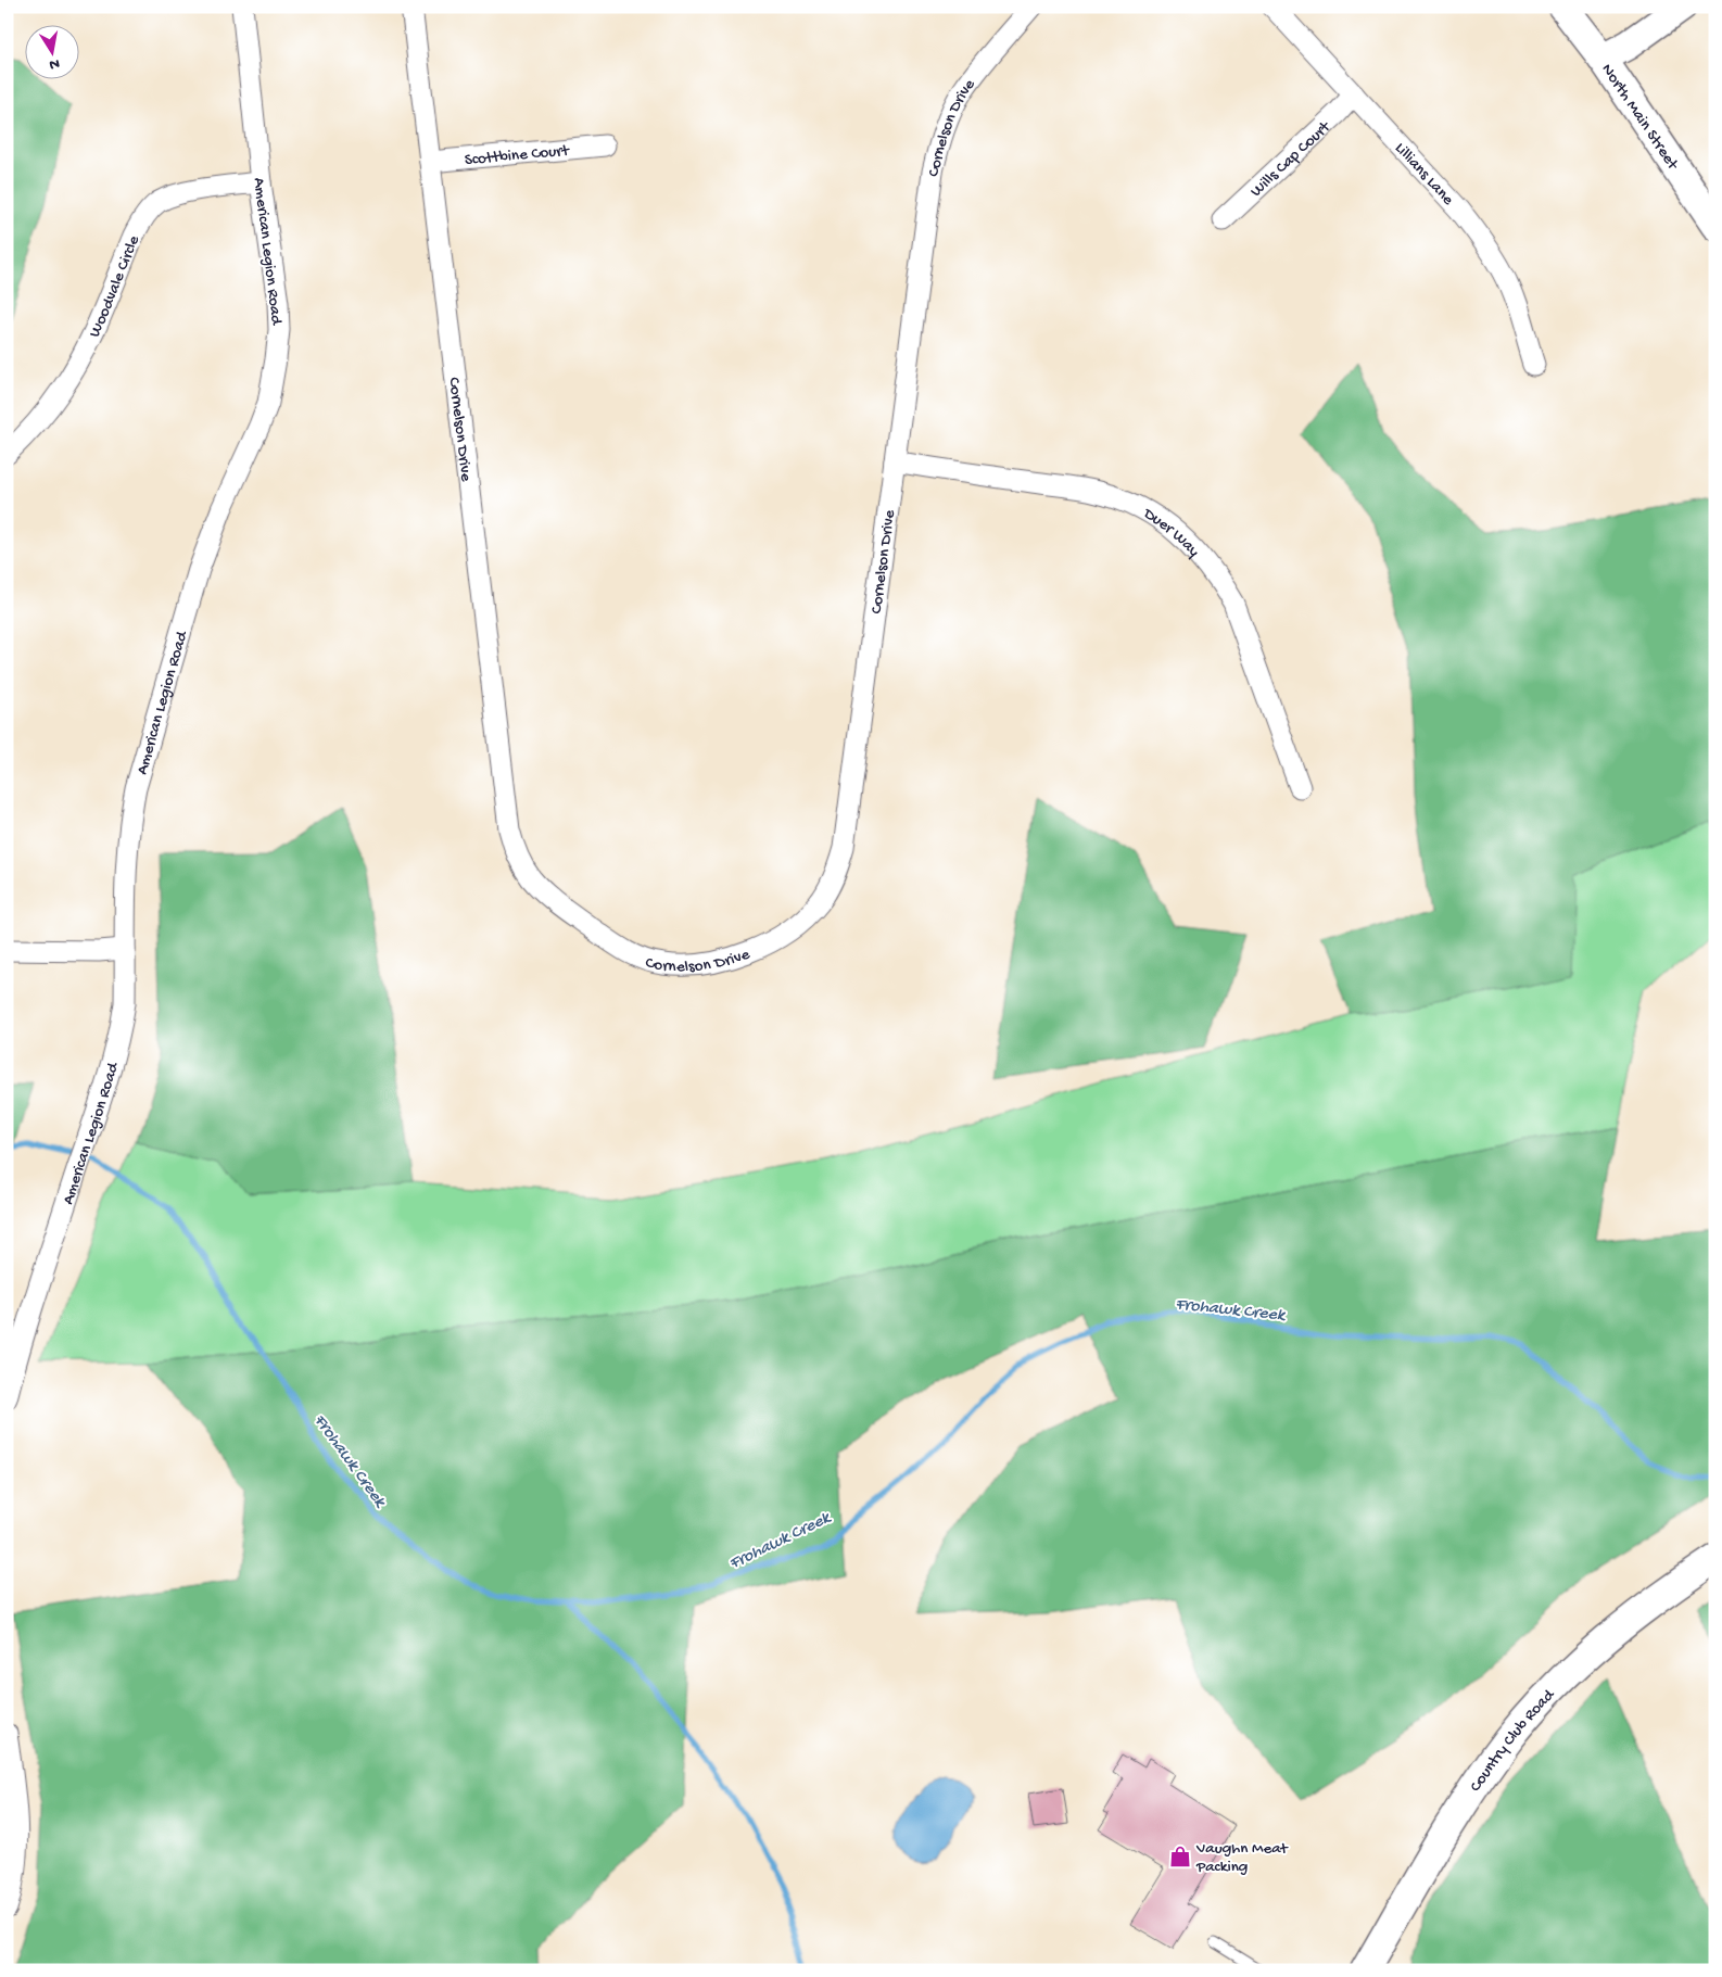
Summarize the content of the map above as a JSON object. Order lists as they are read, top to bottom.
{
  "streets": {
    "street": [
      "North Main Street",
      "Cornelson Drive",
      "Scottbine Court",
      "Wills Cap Court",
      "Lillians Lane",
      "American Legion Road",
      "Woodvale Circle",
      "Duer Way",
      "Country Club Road"
    ]
  },
  "crossings": [
    ["Cornelson Drive", "Scottbine Court"],
    ["Cornelson Drive", "Duer Way"],
    ["Wills Cap Court", "Lillians Lane"],
    ["American Legion Road", "Woodvale Circle"]
  ],
  "water": ["Frohawk Creek"],
  "places": {
    "shop": ["Vaughn Meat Packing"]
  },
  "north": "bottom"
}
